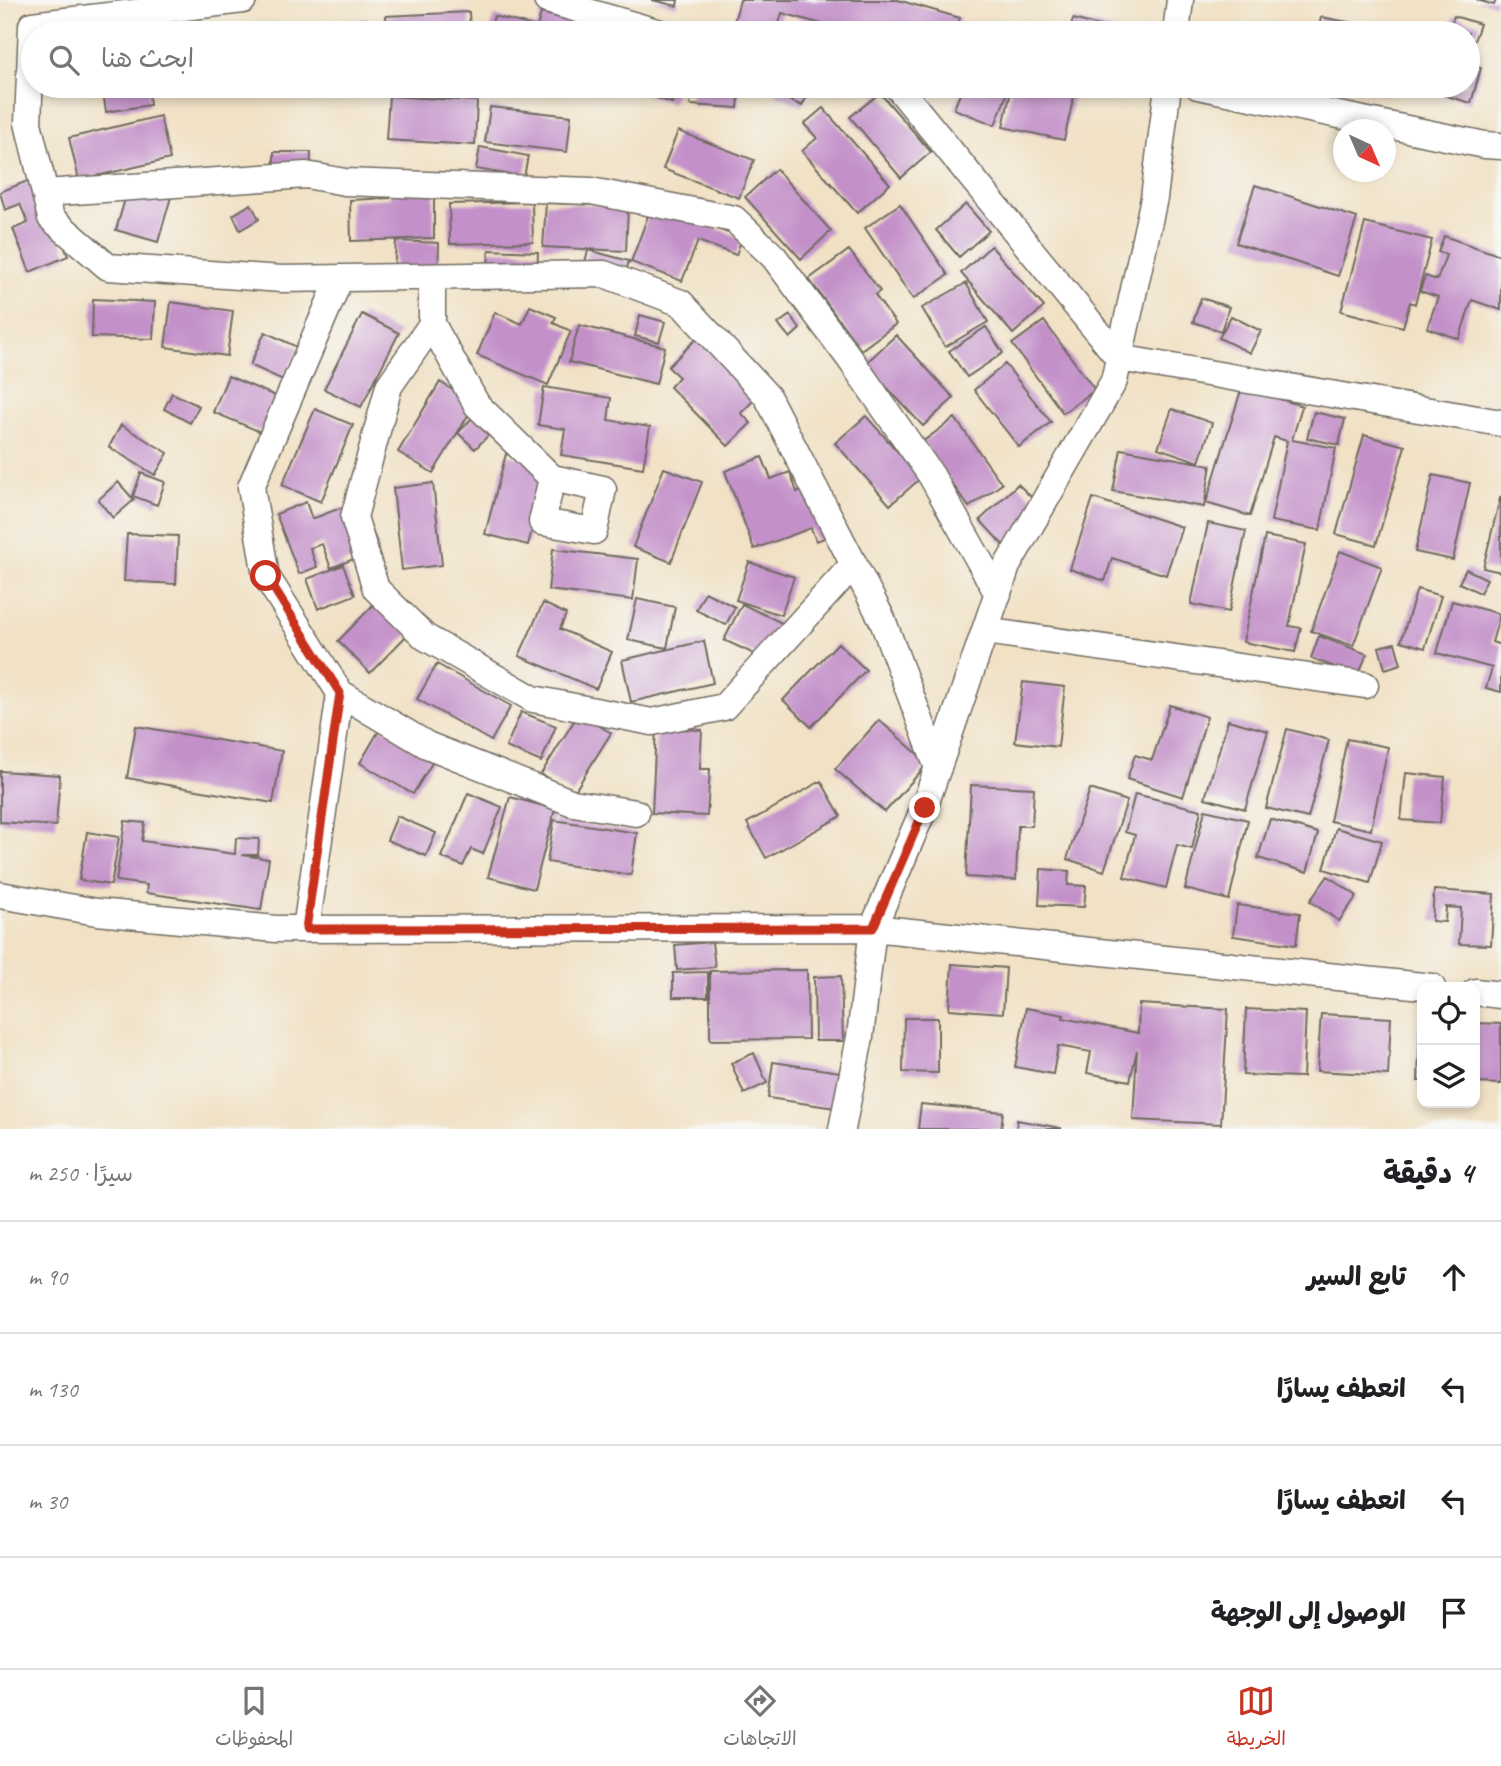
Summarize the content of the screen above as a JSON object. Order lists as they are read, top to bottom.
{
  "north": "bottom right",
  "page": {
    "search": "ابحث هنا",
    "heading": ["4 دقيقة", "سيرًا · 250 m"],
    "list": [
      ["تابع السير", "90 m"],
      ["انعطف يسارًا", "130 m"],
      ["انعطف يسارًا", "30 m"],
      "الوصول إلى الوجهة"
    ],
    "nav": ["الخريطة", "الاتجاهات", "المحفوظات"]
  }
}
